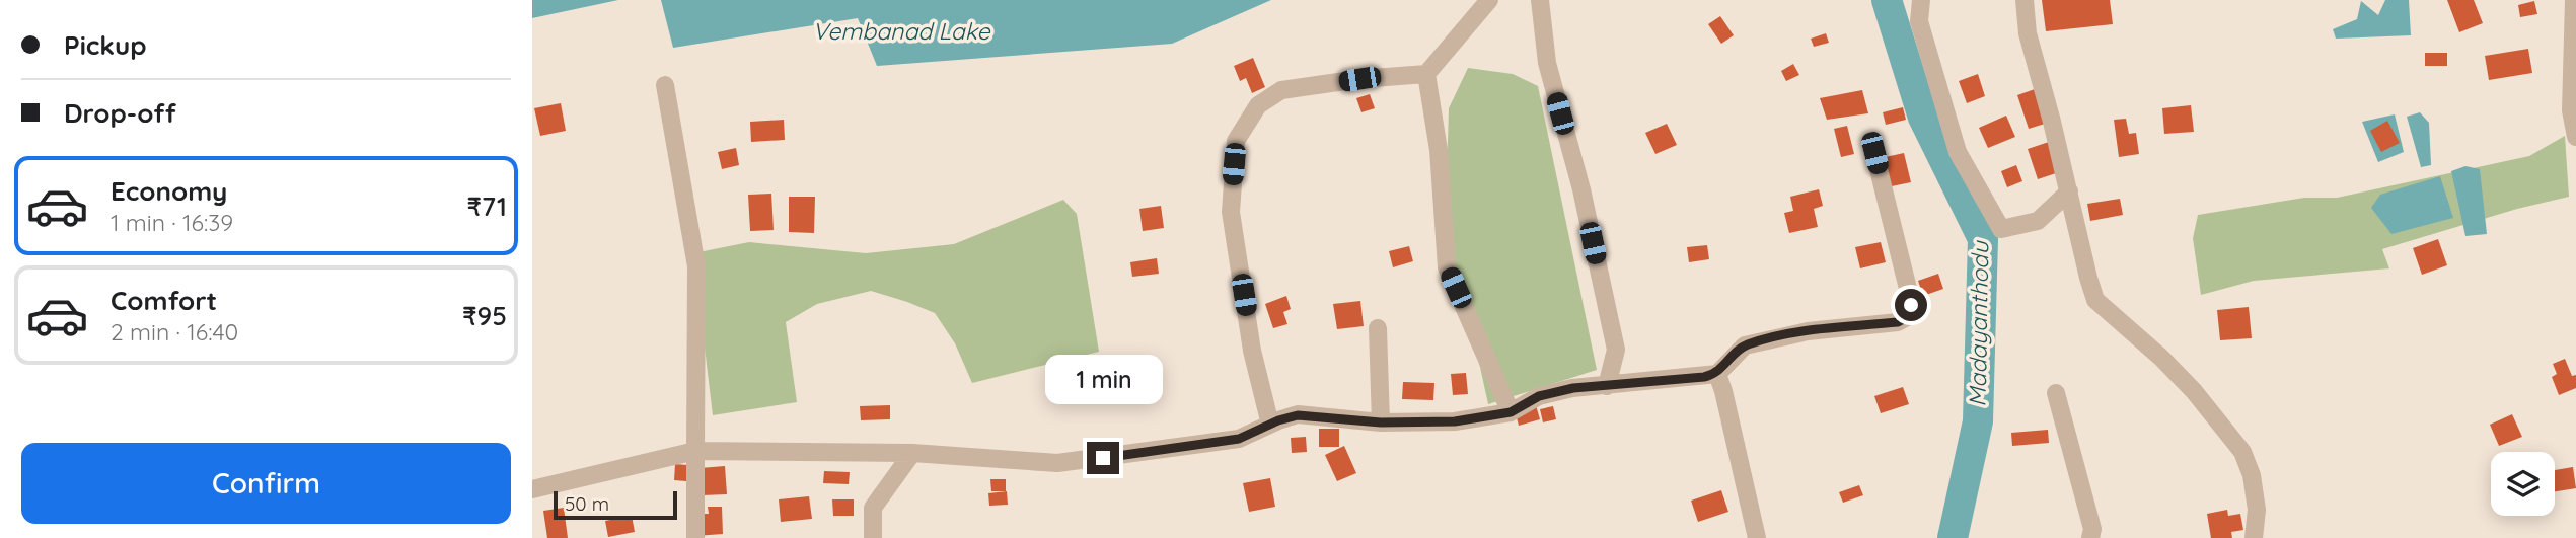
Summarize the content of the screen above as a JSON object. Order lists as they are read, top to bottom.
{
  "water": ["Vembanad Lake", "Madayanthodu"],
  "scale_bar": "50 m",
  "page": {
    "banner": ["Pickup", "Drop-off"],
    "list": [
      {
        "name": "Economy",
        "note": "1 min · 16:39",
        "value": "₹71"
      },
      {
        "name": "Comfort",
        "note": "2 min · 16:40",
        "value": "₹95"
      }
    ],
    "bubble": "1 min",
    "buttons": "Confirm",
    "scale": "50 m"
  }
}
